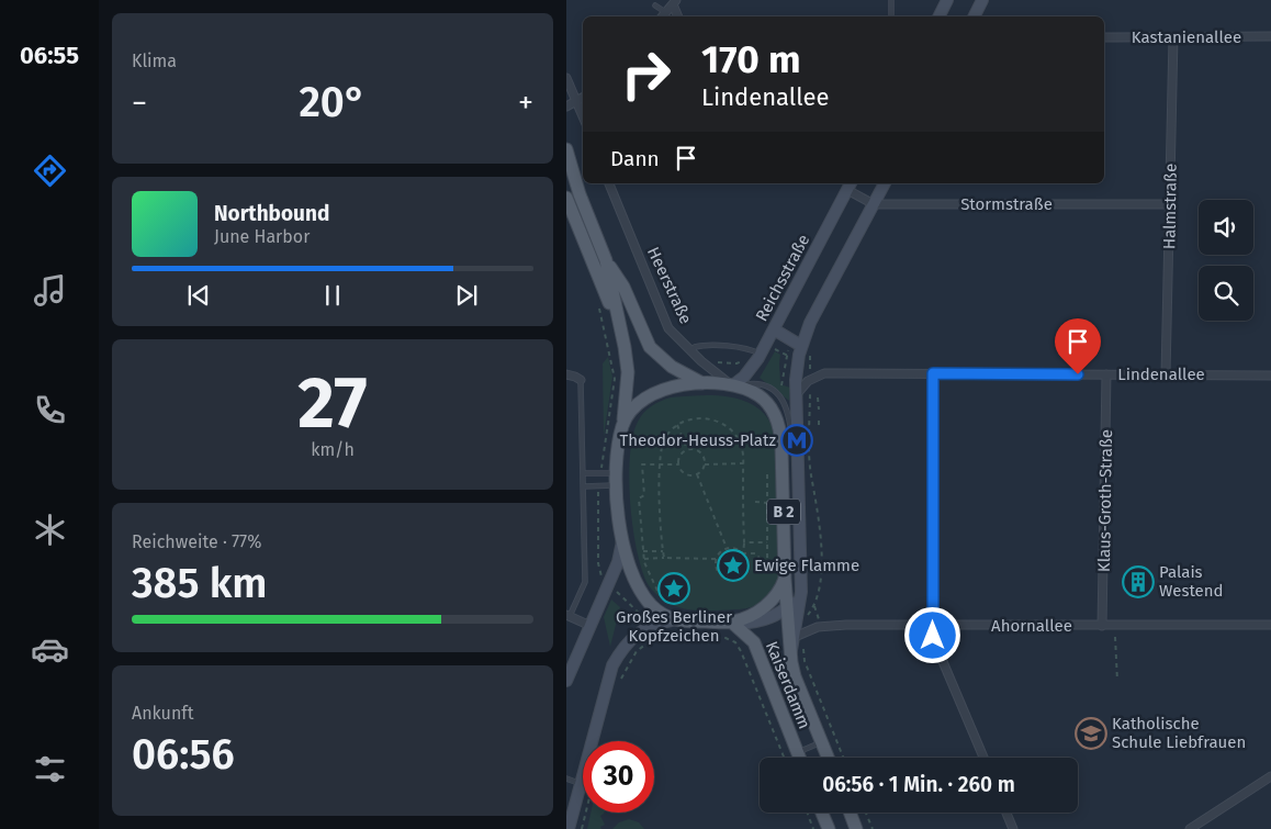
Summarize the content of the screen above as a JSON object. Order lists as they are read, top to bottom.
{
  "streets": {
    "main road": ["Reichsstraße", "B 2", "Kaiserdamm"],
    "street": [
      "Kastanienallee",
      "Stormstraße",
      "Halmstraße",
      "Heerstraße",
      "Lindenallee",
      "Klaus-Groth-Straße",
      "Ahornallee"
    ]
  },
  "crossings": [
    ["Kastanienallee", "Halmstraße"],
    ["Stormstraße", "Halmstraße"],
    ["Stormstraße", "Reichsstraße"],
    ["Halmstraße", "Lindenallee"],
    ["Reichsstraße", "Heerstraße"],
    ["Reichsstraße", "B 2"],
    ["Heerstraße", "B 2"],
    ["Lindenallee", "Klaus-Groth-Straße"],
    ["Klaus-Groth-Straße", "Ahornallee"],
    ["B 2", "Kaiserdamm"],
    ["Ahornallee", "Kaiserdamm"]
  ],
  "places": {
    "metro station": ["Theodor-Heuss-Platz"],
    "place": ["Ewige Flamme", "Großes Berliner Kopfzeichen"],
    "building": ["Palais Westend"],
    "school or university": ["Katholische Schule Liebfrauen"]
  },
  "page": {
    "tabs": "06:55",
    "tile": [
      "Klima",
      ["27", "km/h"],
      ["Reichweite · 77%", "385 km"],
      ["Ankunft", "06:56"]
    ],
    "turn": ["170 m", "Lindenallee"],
    "heat": ["−", "20°", "+"],
    "then": "Dann",
    "song": ["Northbound", "June Harbor"],
    "limit": "30",
    "trip": "06:56 · 1 Min. · 260 m"
  }
}
